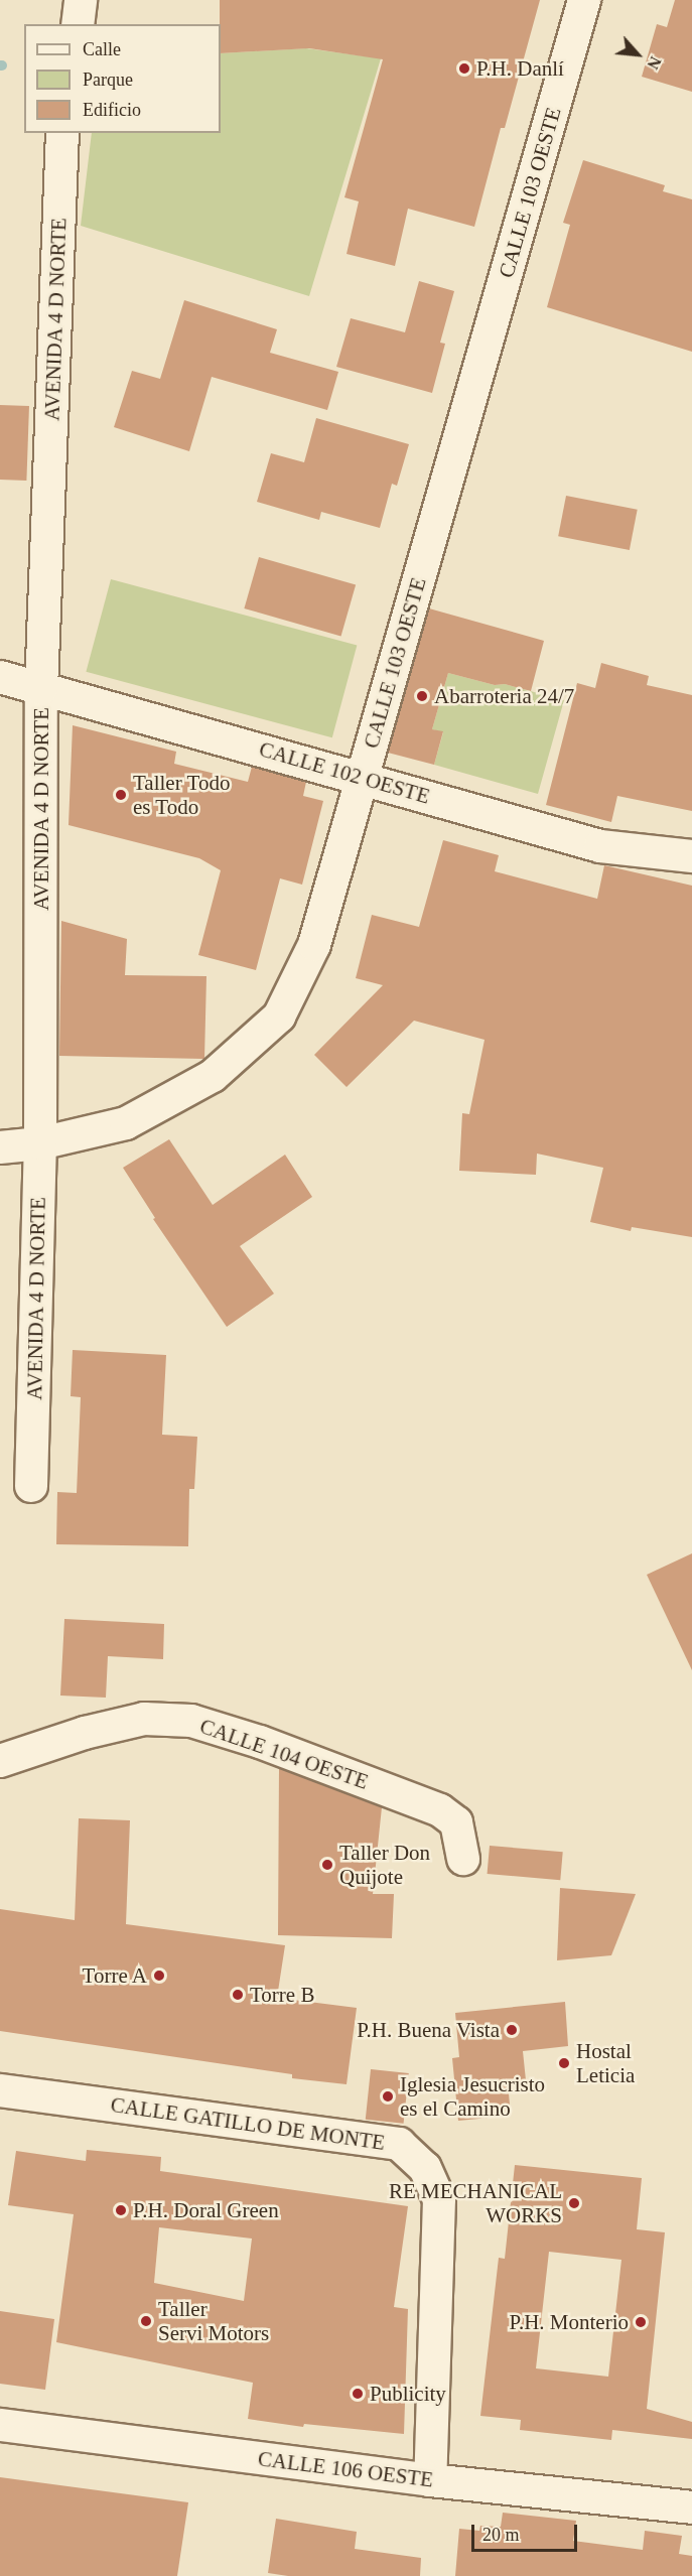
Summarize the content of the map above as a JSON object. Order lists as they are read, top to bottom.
{
  "streets": {
    "street": [
      "CALLE 103 OESTE",
      "AVENIDA 4 D NORTE",
      "CALLE 102 OESTE",
      "CALLE 104 OESTE",
      "CALLE GATILLO DE MONTE",
      "CALLE 106 OESTE"
    ]
  },
  "crossings": [
    ["CALLE 103 OESTE", "AVENIDA 4 D NORTE"],
    ["CALLE 103 OESTE", "CALLE 102 OESTE"],
    ["AVENIDA 4 D NORTE", "CALLE 102 OESTE"],
    ["CALLE GATILLO DE MONTE", "CALLE 106 OESTE"]
  ],
  "places": [
    "P.H. Danlí",
    "Abarroteria 24/7",
    "Taller Todo es Todo",
    "Taller Don Quijote",
    "Torre A",
    "Torre B",
    "P.H. Buena Vista",
    "Hostal Leticia",
    "Iglesia Jesucristo es el Camino",
    "RE MECHANICAL WORKS",
    "P.H. Doral Green",
    "Taller Servi Motors",
    "P.H. Monterio",
    "Publicity"
  ],
  "legend": ["Calle", "Parque", "Edificio"],
  "scale_bar": "20 m",
  "north": "bottom right"
}
